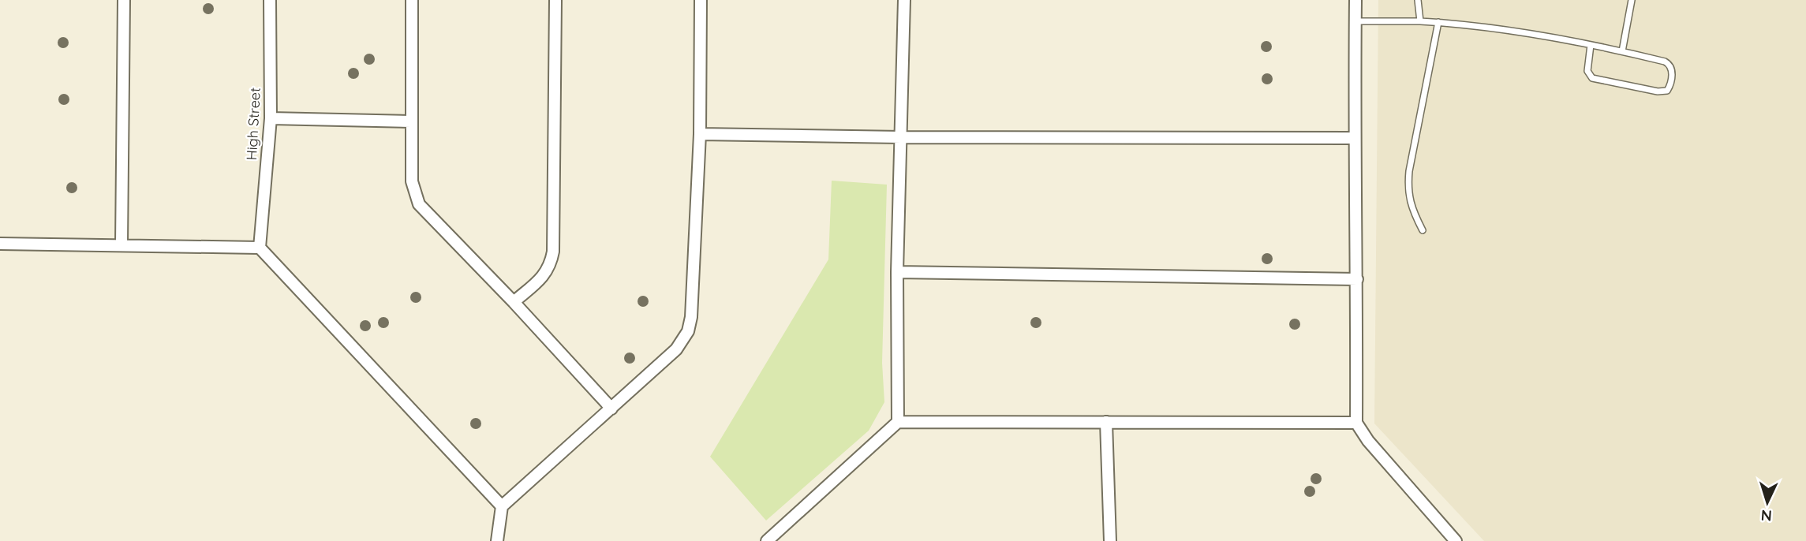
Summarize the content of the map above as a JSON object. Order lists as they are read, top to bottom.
{
  "streets": {
    "street": ["High Street"]
  },
  "north": "bottom"
}
